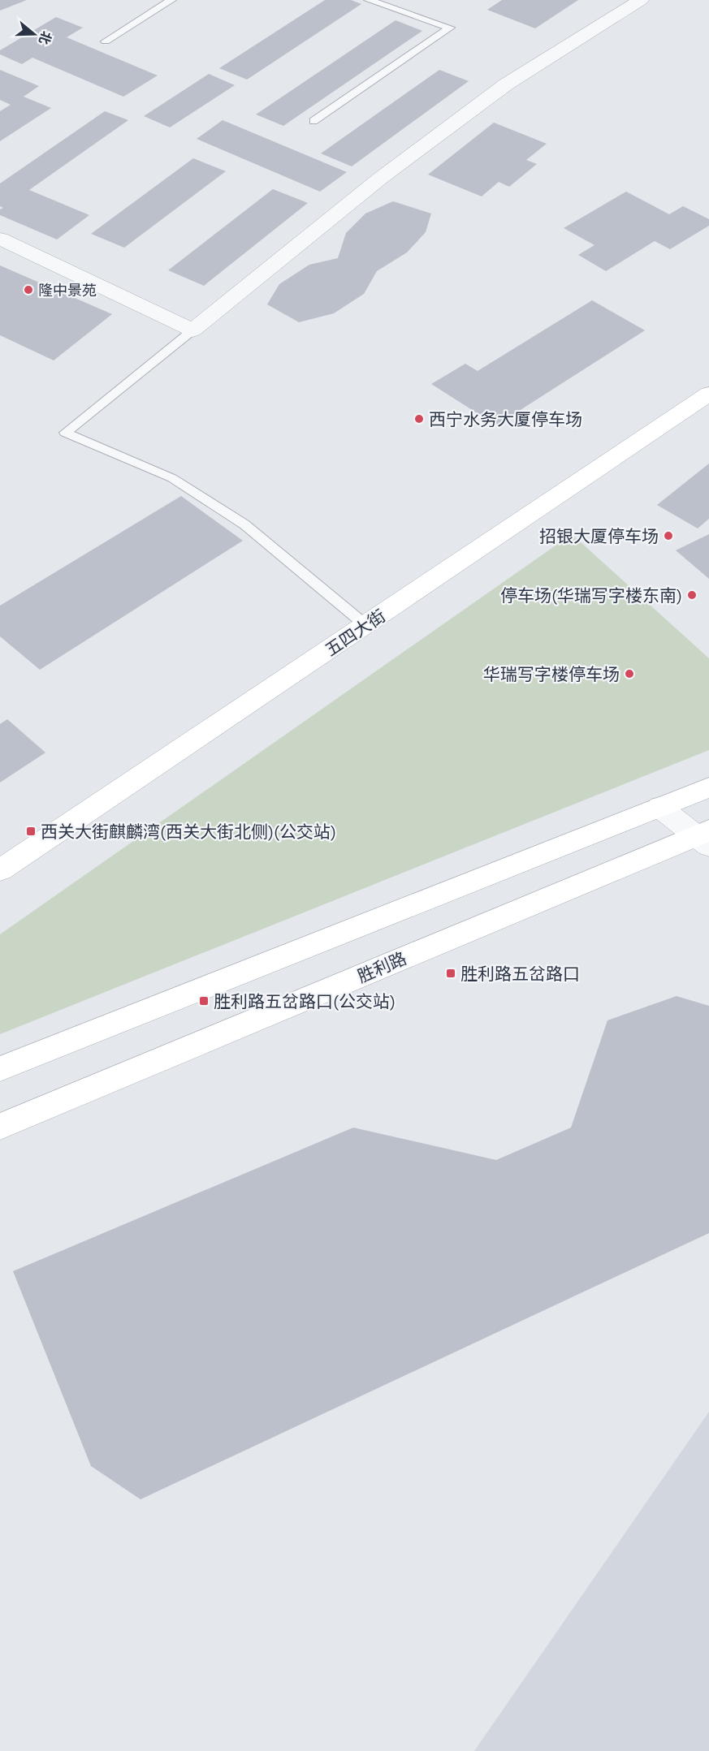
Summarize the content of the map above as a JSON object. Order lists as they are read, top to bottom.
{
  "streets": {
    "main road": ["五四大街", "胜利路"]
  },
  "places": {
    "other": [
      "隆中景苑",
      "西宁水务大厦停车场",
      "招银大厦停车场",
      "停车场(华瑞写字楼东南)",
      "华瑞写字楼停车场"
    ],
    "transit": ["西关大街麒麟湾(西关大街北侧)(公交站)", "胜利路五岔路口", "胜利路五岔路口(公交站)"]
  },
  "north": "right"
}
